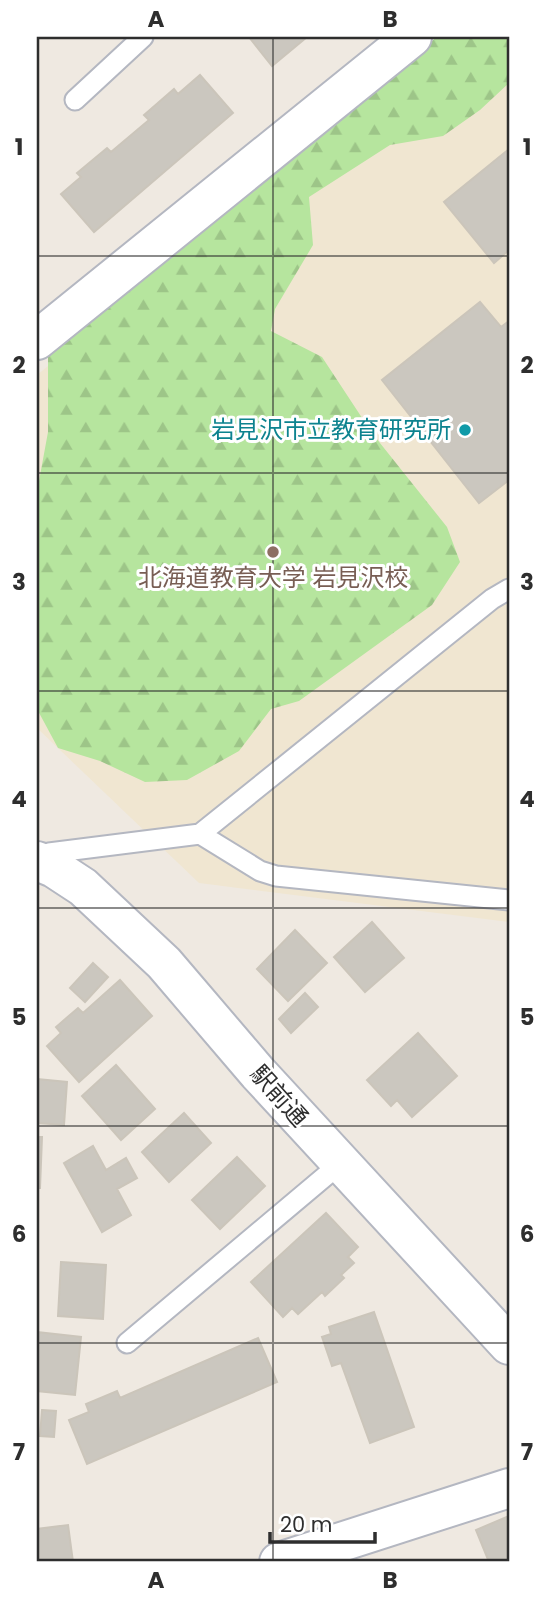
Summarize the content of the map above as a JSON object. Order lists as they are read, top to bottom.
{
  "streets": {
    "street": ["駅前通"]
  },
  "places": ["岩見沢市立教育研究所", "北海道教育大学 岩見沢校"],
  "scale_bar": "20 m",
  "grid": {
    "columns": ["A", "B"],
    "rows": [
      "1",
      "2",
      "3",
      "4",
      "5",
      "6",
      "7"
    ]
  }
}
